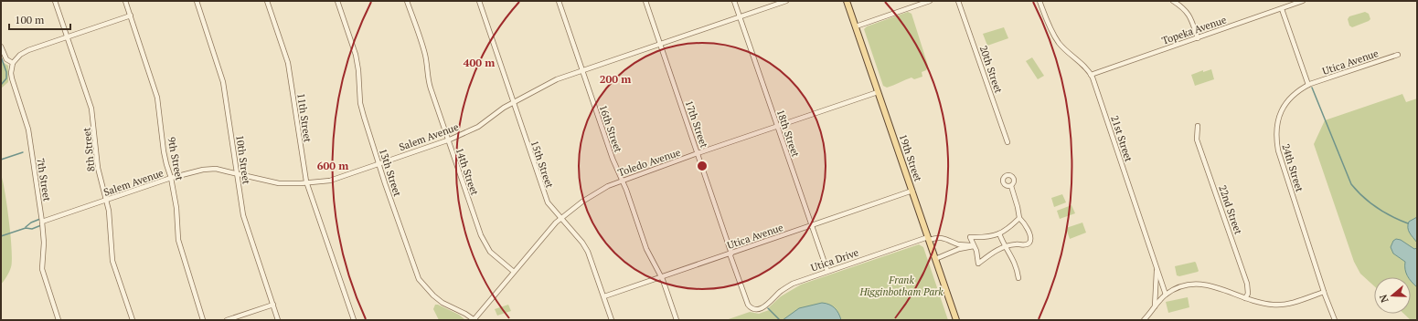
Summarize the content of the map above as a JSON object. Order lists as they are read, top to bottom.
{
  "streets": {
    "main road": ["19th Street"],
    "street": [
      "Topeka Avenue",
      "Utica Avenue",
      "20th Street",
      "11th Street",
      "17th Street",
      "16th Street",
      "18th Street",
      "Salem Avenue",
      "21st Street",
      "8th Street",
      "9th Street",
      "10th Street",
      "Toledo Avenue",
      "15th Street",
      "24th Street",
      "14th Street",
      "13th Street",
      "7th Street",
      "22nd Street",
      "Utica Drive"
    ]
  },
  "crossings": [
    ["Topeka Avenue", "21st Street"],
    ["Utica Avenue", "17th Street"],
    ["Utica Avenue", "16th Street"],
    ["Utica Avenue", "18th Street"],
    ["Utica Avenue", "19th Street"],
    ["Utica Avenue", "15th Street"],
    ["Utica Avenue", "24th Street"],
    ["11th Street", "Salem Avenue"],
    ["17th Street", "Salem Avenue"],
    ["17th Street", "Toledo Avenue"],
    ["17th Street", "Utica Drive"],
    ["16th Street", "Salem Avenue"],
    ["16th Street", "Toledo Avenue"],
    ["18th Street", "Salem Avenue"],
    ["18th Street", "Toledo Avenue"],
    ["18th Street", "Utica Drive"],
    ["Salem Avenue", "8th Street"],
    ["Salem Avenue", "9th Street"],
    ["Salem Avenue", "10th Street"],
    ["Salem Avenue", "15th Street"],
    ["Salem Avenue", "14th Street"],
    ["Salem Avenue", "13th Street"],
    ["Salem Avenue", "7th Street"],
    ["19th Street", "Toledo Avenue"],
    ["19th Street", "Utica Drive"],
    ["Toledo Avenue", "15th Street"],
    ["Toledo Avenue", "14th Street"],
    ["Toledo Avenue", "13th Street"]
  ],
  "parks": ["Frank Higginbotham Park"],
  "scale_bar": "100 m",
  "north": "left",
  "rings": ["400 m", "200 m", "600 m"]
}
